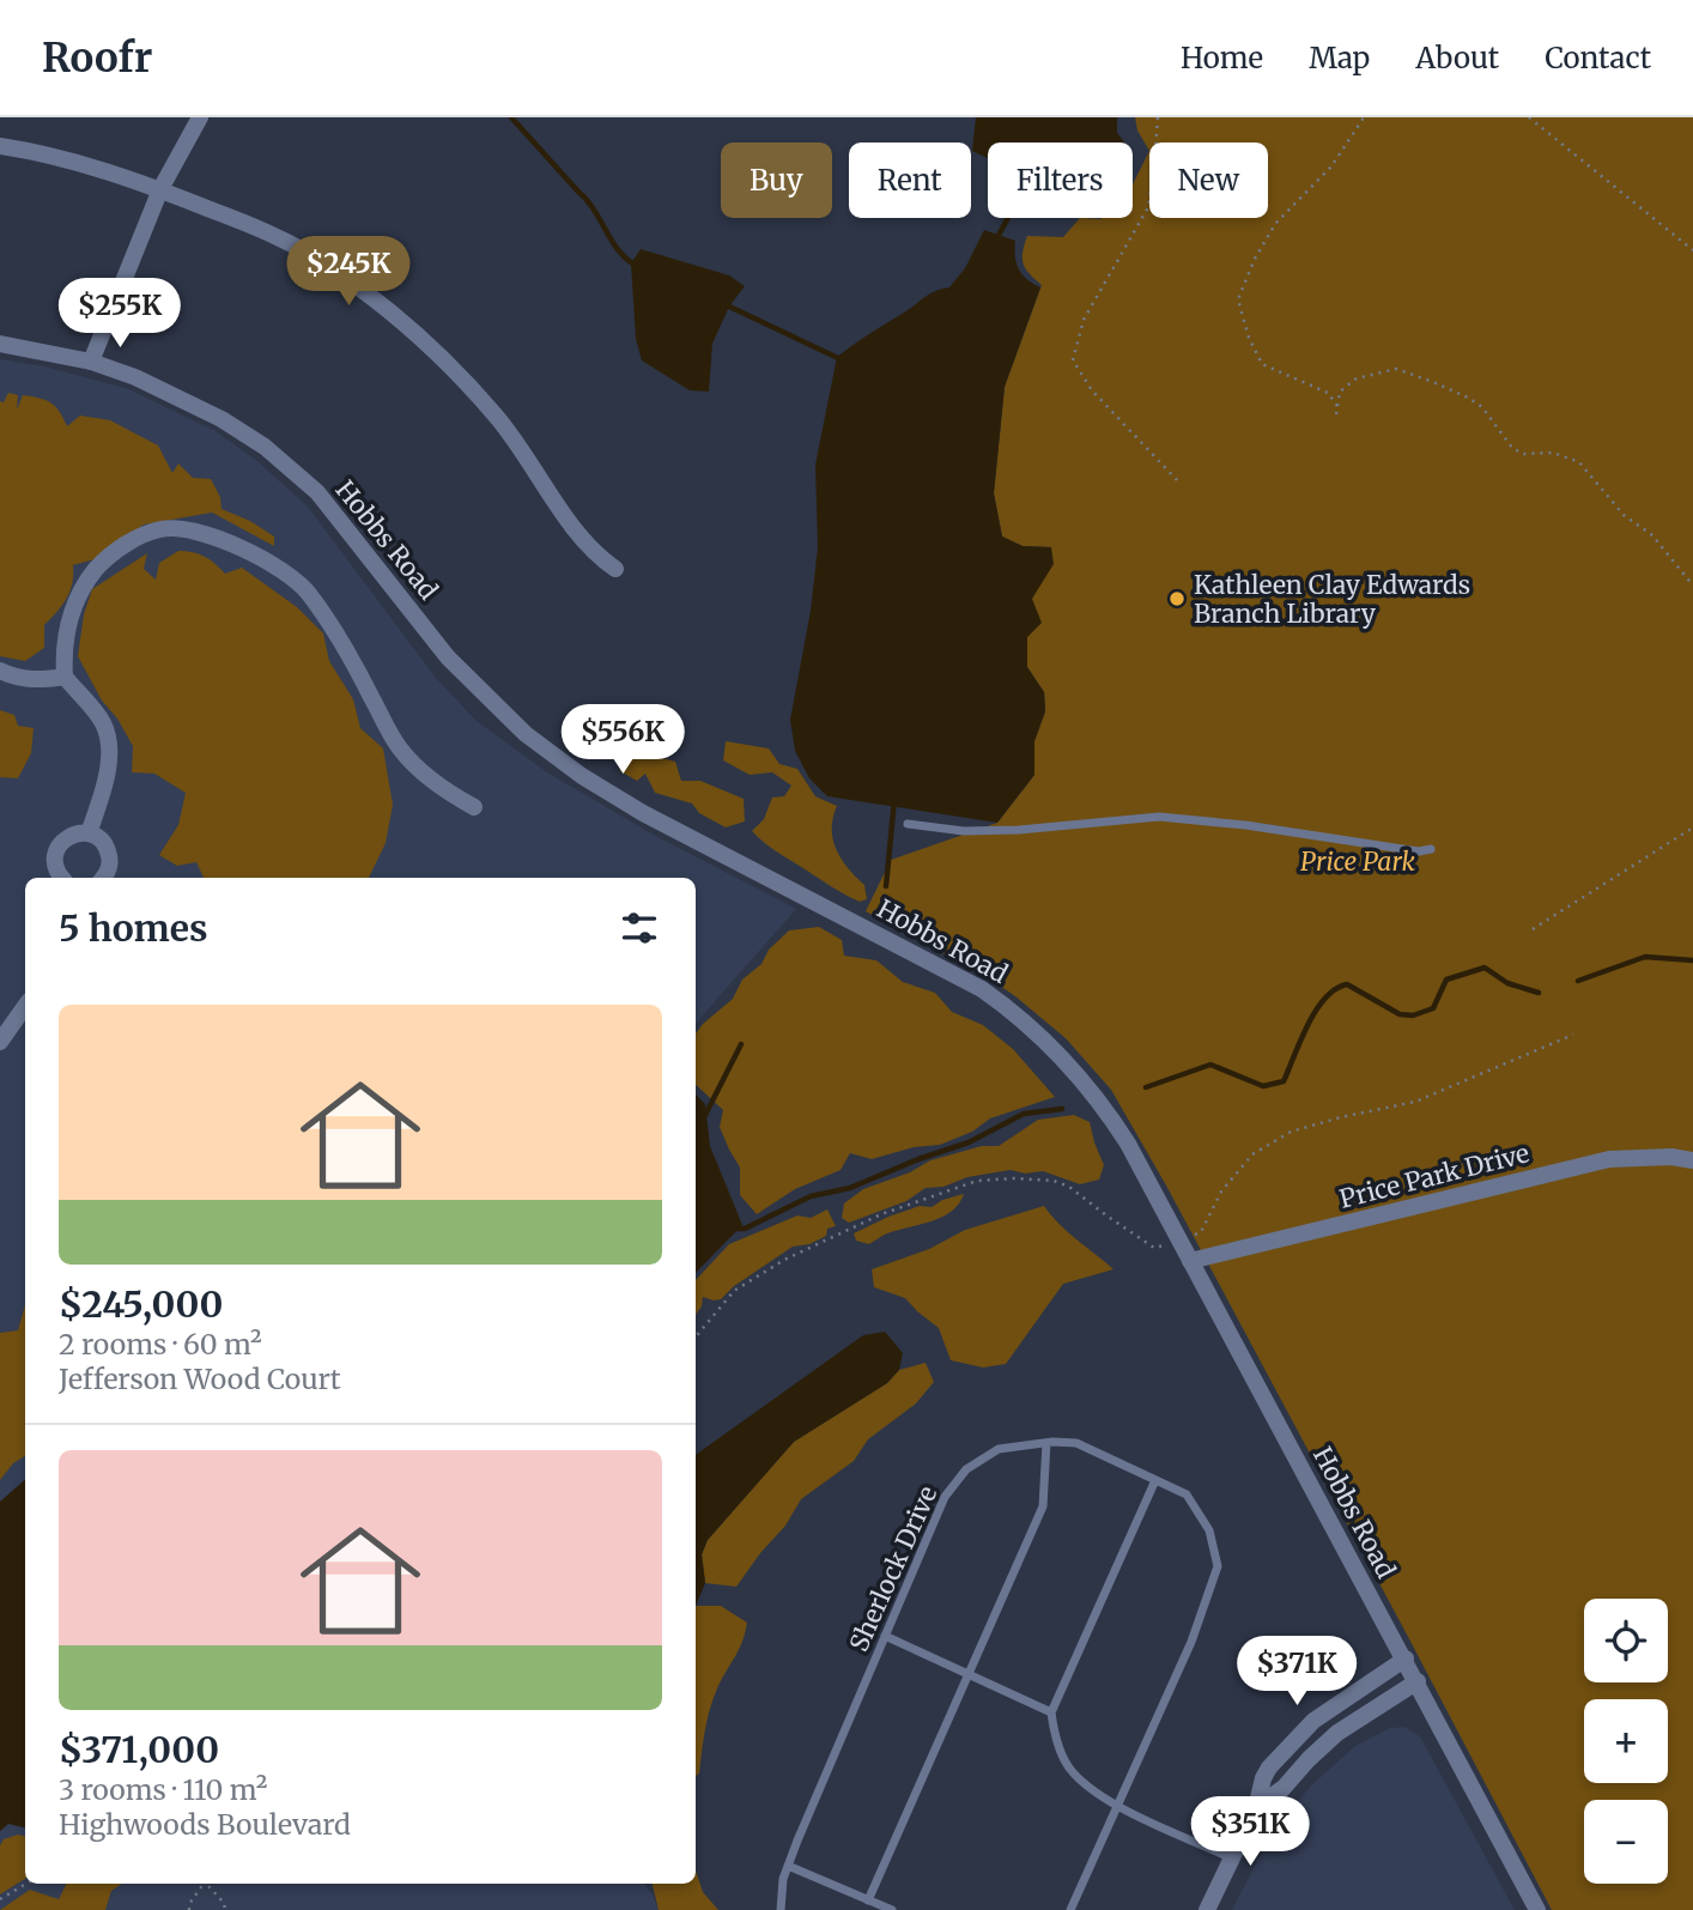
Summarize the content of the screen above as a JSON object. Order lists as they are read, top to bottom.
{
  "streets": {
    "street": ["Hobbs Road", "Price Park Drive"],
    "lane": ["Sherlock Drive"]
  },
  "crossings": [
    ["Hobbs Road", "Price Park Drive"]
  ],
  "parks": ["Price Park"],
  "places": ["Kathleen Clay Edwards Branch Library"],
  "page": {
    "header": "Roofr",
    "nav": [
      "Home",
      "Map",
      "About",
      "Contact"
    ],
    "chip": [
      "Buy",
      "Rent",
      "Filters",
      "New"
    ],
    "price": [
      "$245K",
      "$255K",
      "$556K",
      "$371K",
      "$351K"
    ],
    "heading": "5 homes",
    "list": [
      {
        "name": "$245,000",
        "note": "2 rooms · 60 m² · Jefferson Wood Court"
      },
      {
        "name": "$371,000",
        "note": "3 rooms · 110 m² · Highwoods Boulevard"
      }
    ],
    "map_buttons": ["+", "−"]
  }
}
